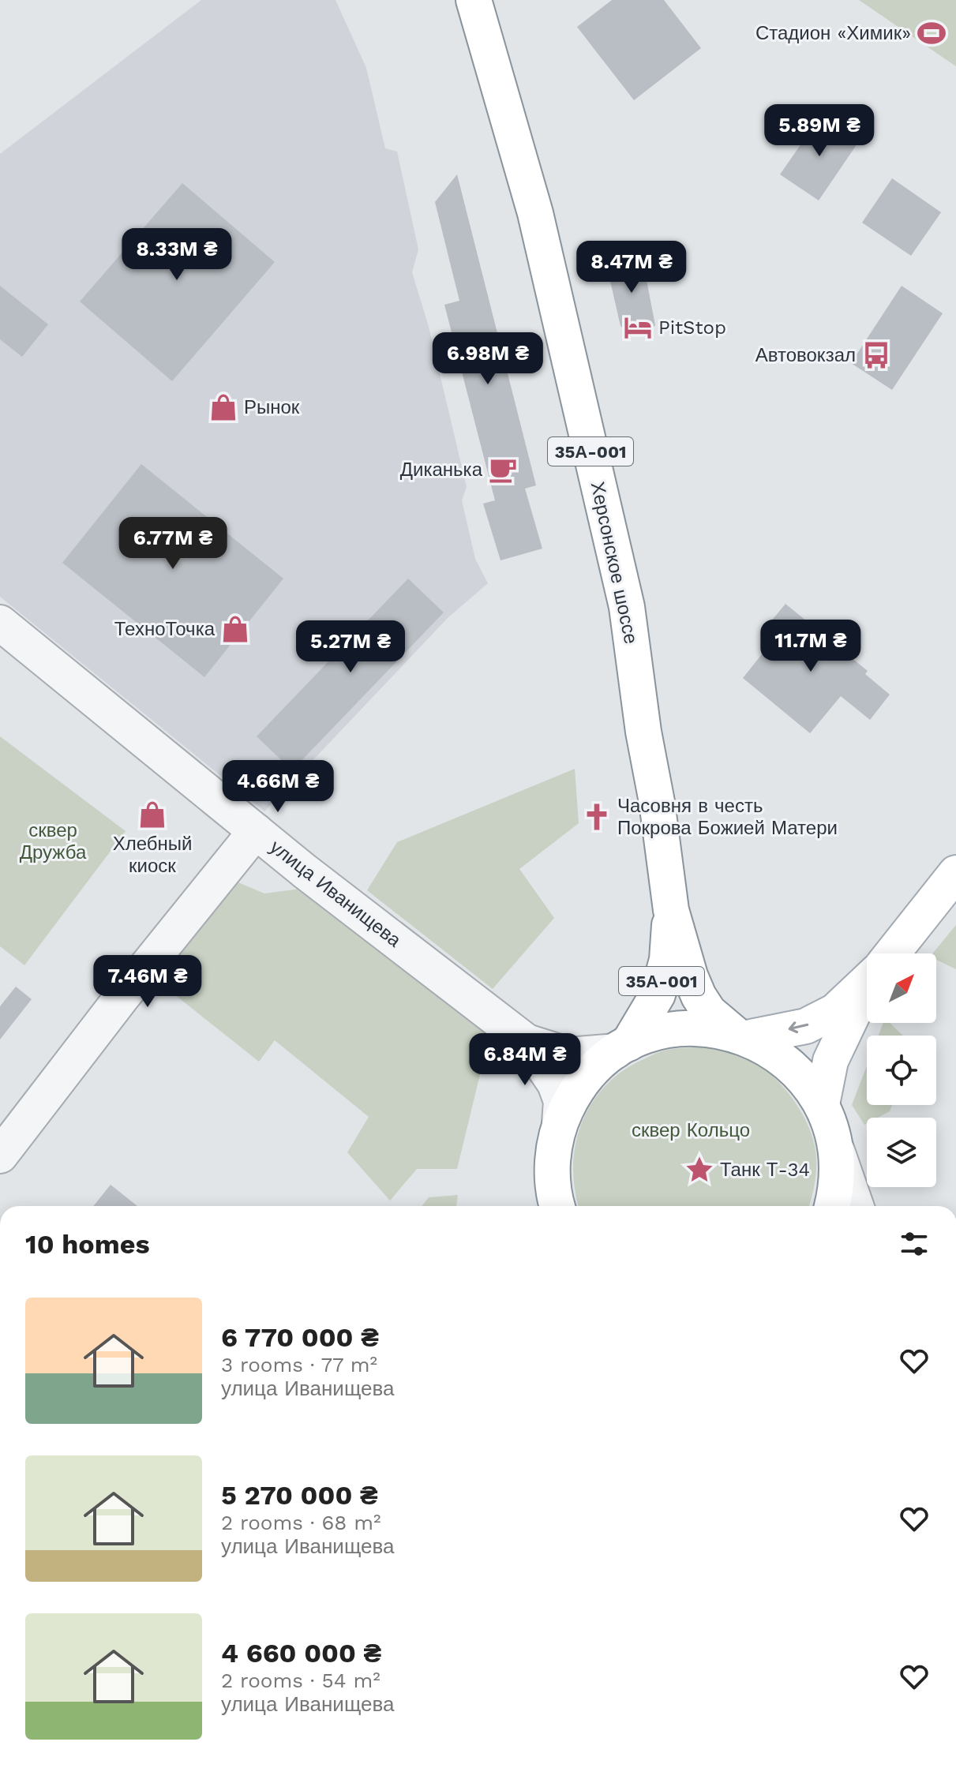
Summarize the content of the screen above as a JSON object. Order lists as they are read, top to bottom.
{
  "streets": {
    "main road": ["35А-001", "Херсонское шоссе"],
    "street": ["улица Иванищева"]
  },
  "crossings": [
    ["35А-001", "Херсонское шоссе"],
    ["35А-001", "улица Иванищева"],
    ["Херсонское шоссе", "улица Иванищева"]
  ],
  "parks": ["сквер Дружба", "сквер Кольцо"],
  "places": {
    "sports": ["Стадион «Химик»"],
    "hotel": ["PitStop"],
    "bus stop": ["Автовокзал"],
    "shop": ["Рынок", "ТехноТочка", "Хлебный киоск"],
    "cafe": ["Диканька"],
    "church": ["Часовня в честь Покрова Божией Матери"],
    "place": ["Танк Т-34"]
  },
  "north": "top right",
  "page": {
    "price": [
      "5.89M ₴",
      "8.33M ₴",
      "8.47M ₴",
      "6.98M ₴",
      "6.77M ₴",
      "11.7M ₴",
      "5.27M ₴",
      "4.66M ₴",
      "7.46M ₴",
      "6.84M ₴"
    ],
    "heading": "10 homes",
    "list": [
      {
        "name": "6 770 000 ₴",
        "note": "3 rooms · 77 m² · улица Иванищева"
      },
      {
        "name": "5 270 000 ₴",
        "note": "2 rooms · 68 m² · улица Иванищева"
      },
      {
        "name": "4 660 000 ₴",
        "note": "2 rooms · 54 m² · улица Иванищева"
      }
    ]
  }
}
